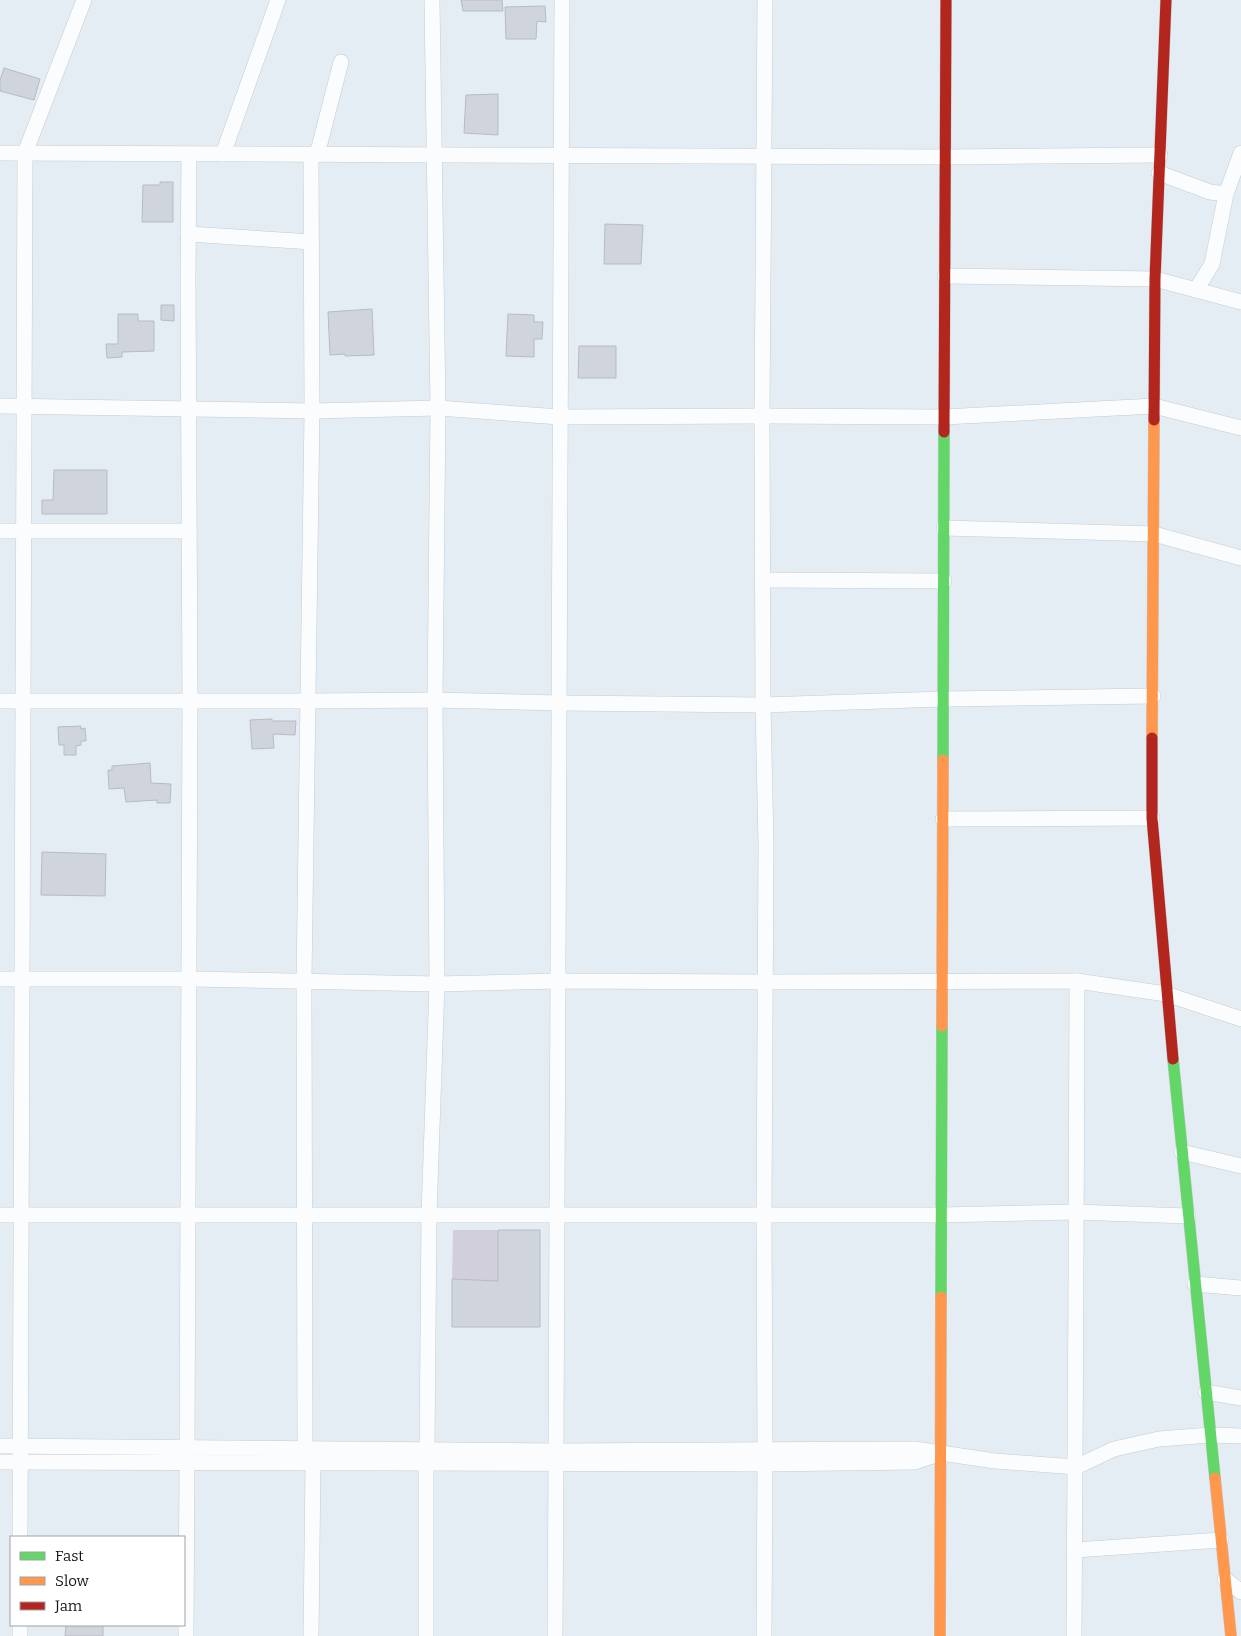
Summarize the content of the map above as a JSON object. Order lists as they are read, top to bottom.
{
  "legend": ["Fast", "Slow", "Jam"]
}
